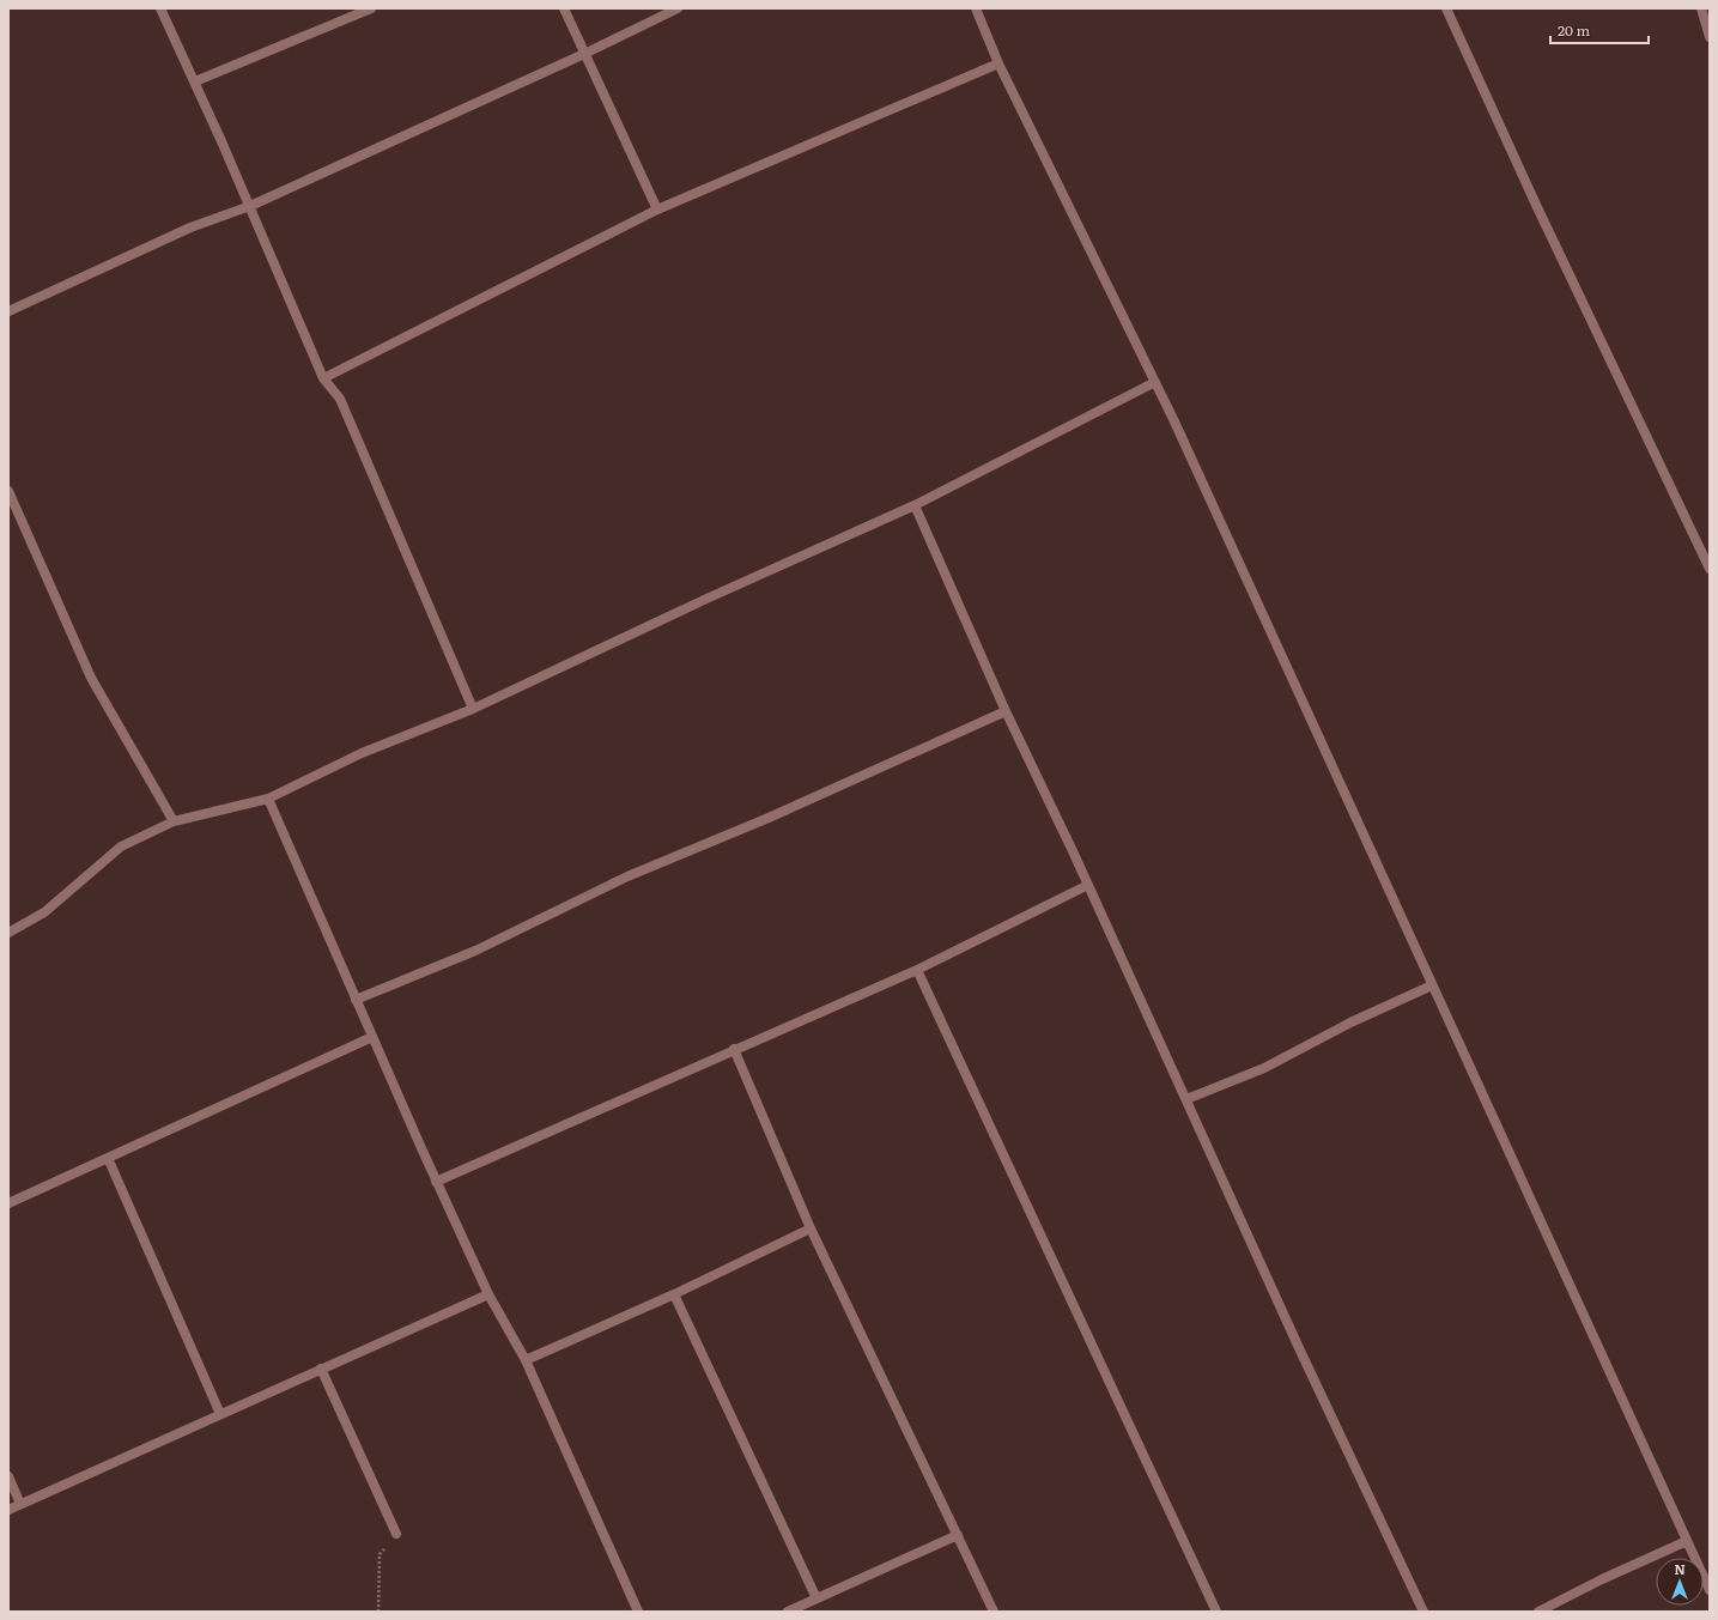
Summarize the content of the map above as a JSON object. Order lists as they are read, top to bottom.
{
  "scale_bar": "20 m",
  "north": "top"
}
